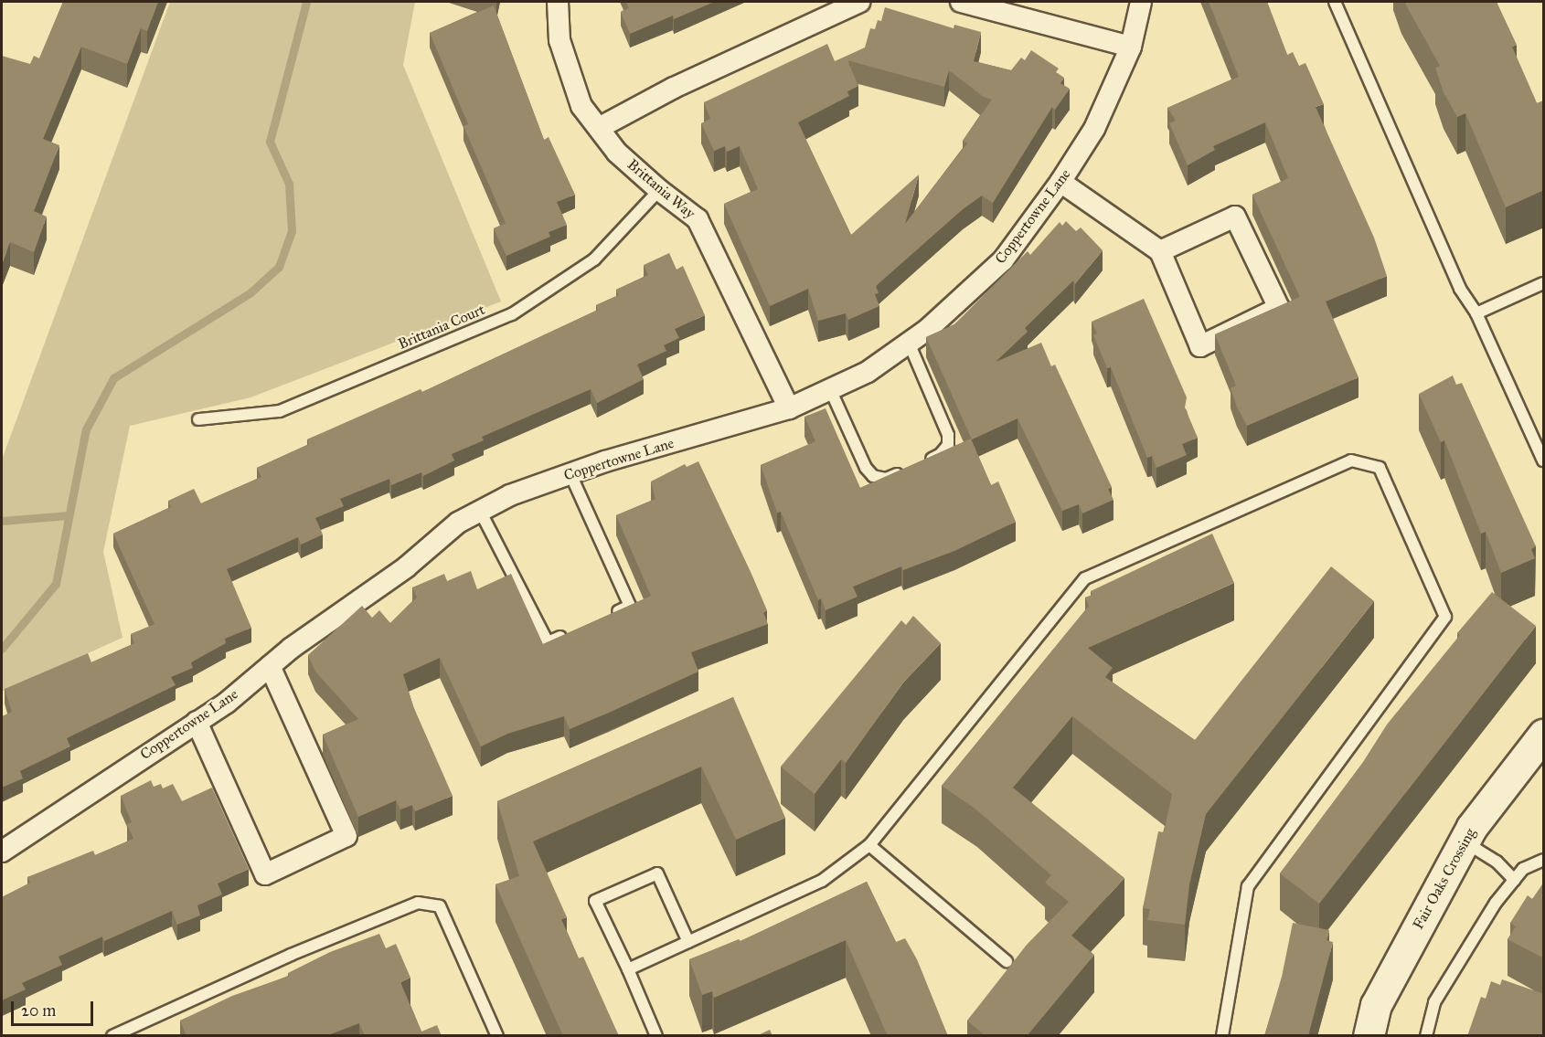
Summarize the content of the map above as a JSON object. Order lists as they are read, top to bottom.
{
  "streets": {
    "street": ["Brittania Way", "Coppertowne Lane", "Fair Oaks Crossing"],
    "lane": ["Brittania Court"]
  },
  "crossings": [
    ["Brittania Way", "Coppertowne Lane"],
    ["Brittania Way", "Brittania Court"]
  ],
  "scale_bar": "20 m"
}
